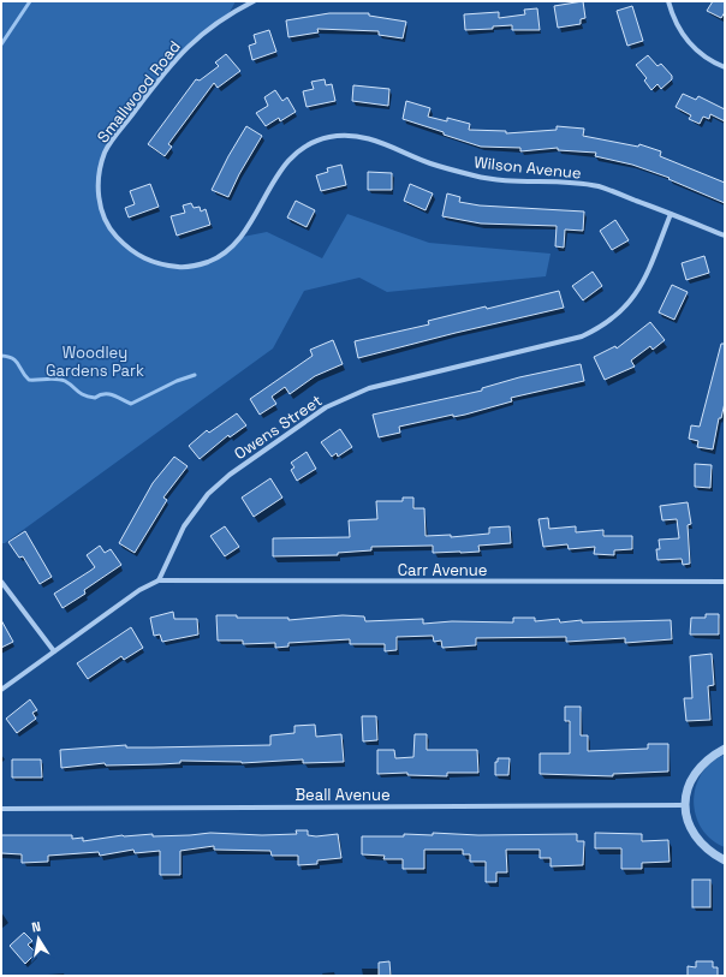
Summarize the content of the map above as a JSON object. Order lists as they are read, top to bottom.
{
  "streets": {
    "street": [
      "Smallwood Road",
      "Wilson Avenue",
      "Owens Street",
      "Carr Avenue",
      "Beall Avenue"
    ]
  },
  "crossings": [
    ["Smallwood Road", "Wilson Avenue"],
    ["Wilson Avenue", "Owens Street"],
    ["Owens Street", "Carr Avenue"]
  ],
  "parks": ["Woodley Gardens Park"],
  "north": "top"
}
